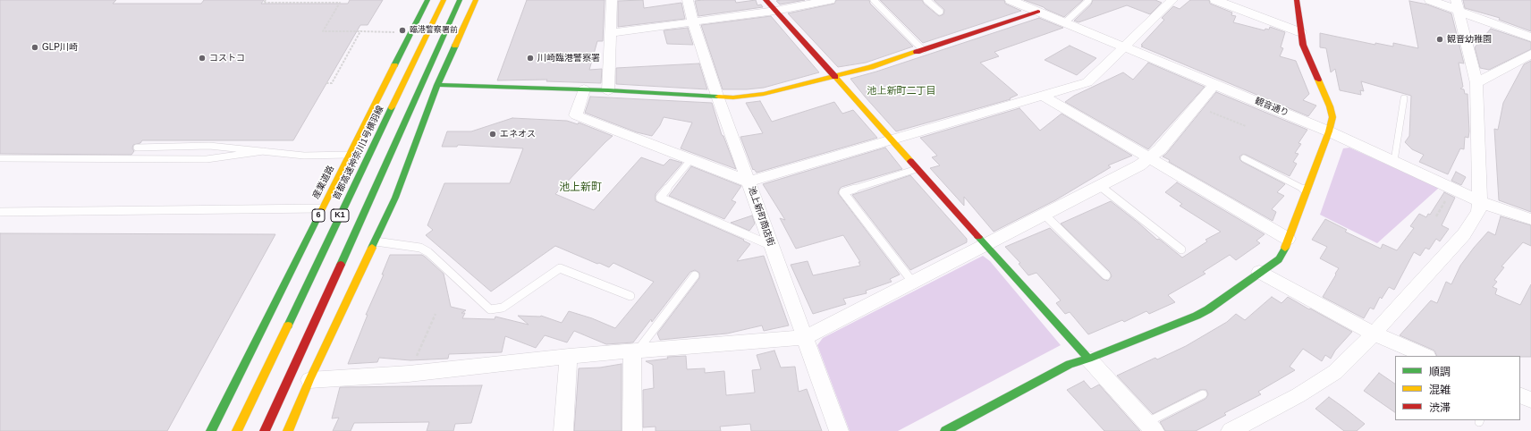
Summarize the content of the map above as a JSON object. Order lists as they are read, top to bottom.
{
  "streets": {
    "main road": [
      "首都高速神奈川1号横羽線",
      "産業道路",
      "6",
      "K1"
    ],
    "street": ["観音通り", "池上新町商店街"]
  },
  "districts": ["池上新町二丁目", "池上新町"],
  "places": [
    "臨港警察署前",
    "観音幼稚園",
    "GLP川崎",
    "コストコ",
    "川崎臨港警察署",
    "エネオス"
  ],
  "legend": ["順調", "混雑", "渋滞"]
}
